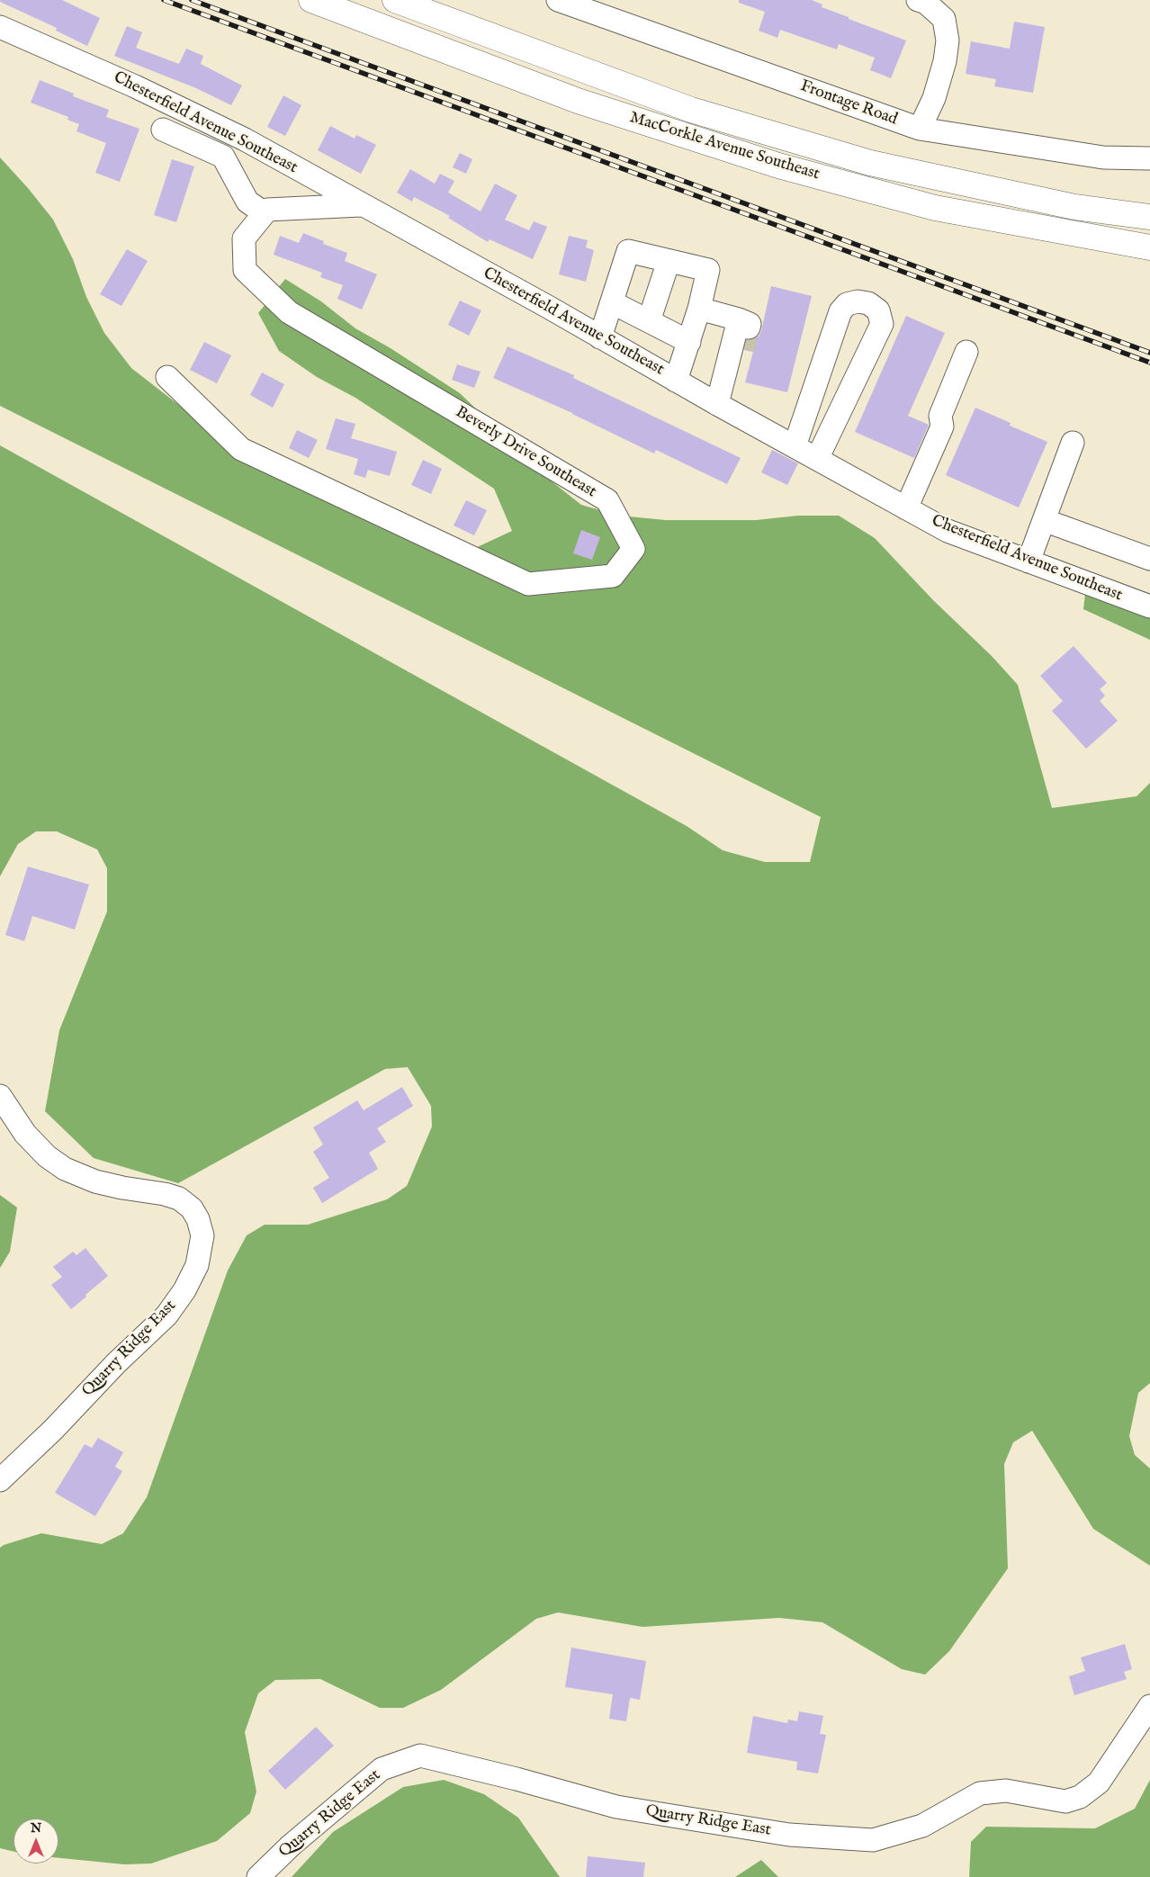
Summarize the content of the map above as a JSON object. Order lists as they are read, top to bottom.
{
  "streets": {
    "main road": ["MacCorkle Avenue Southeast"],
    "street": [
      "Frontage Road",
      "Chesterfield Avenue Southeast",
      "Beverly Drive Southeast",
      "Quarry Ridge East"
    ]
  },
  "north": "top"
}
